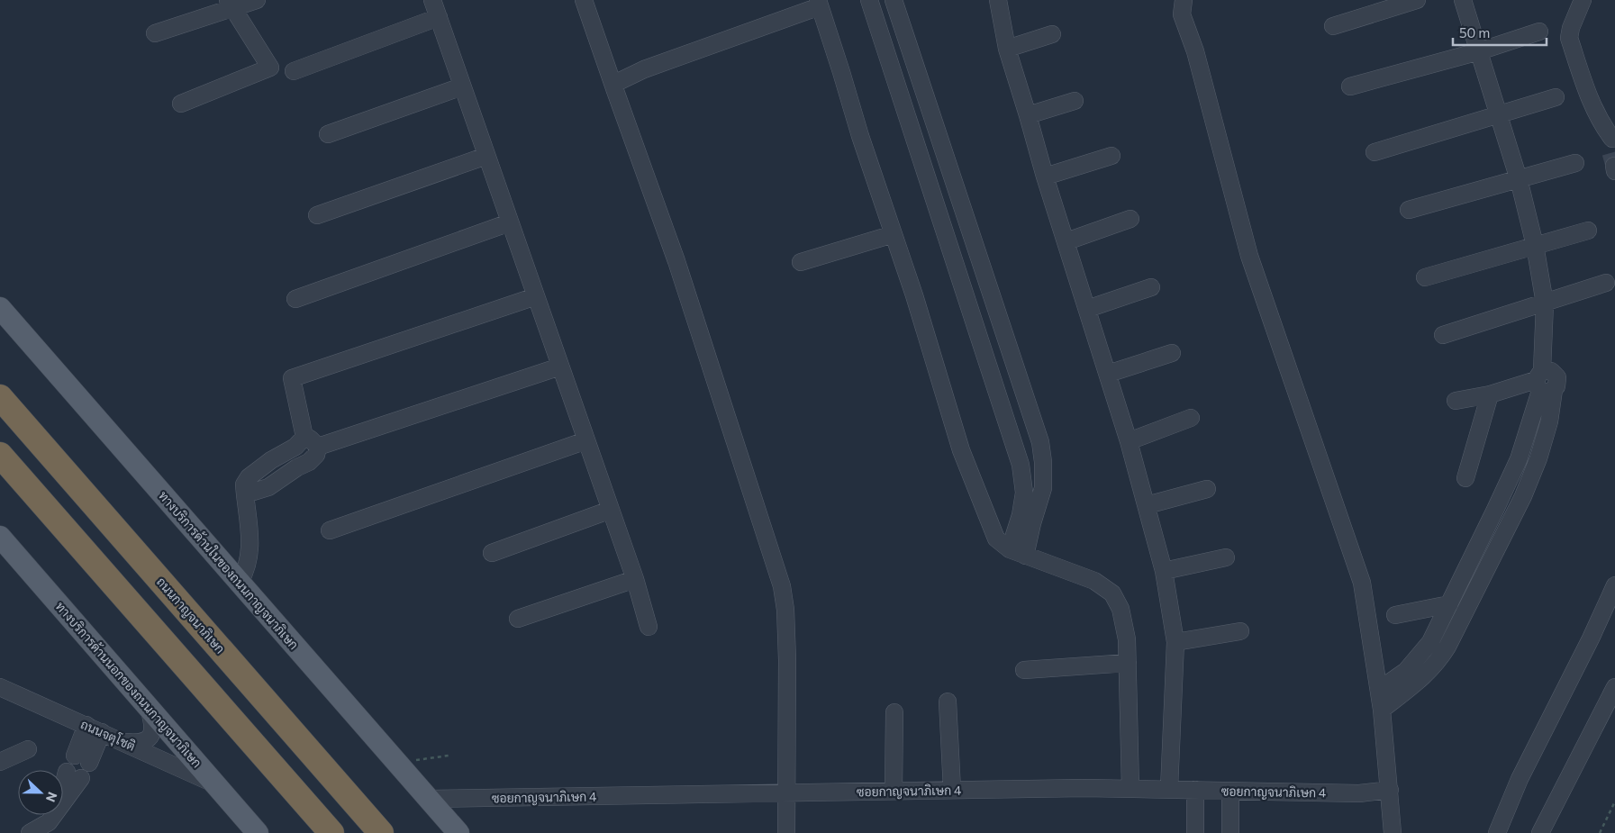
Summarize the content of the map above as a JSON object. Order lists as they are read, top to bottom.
{
  "streets": {
    "highway": ["ถนนกาญจนาภิเษก"],
    "main road": ["ทางบริการด้านในของถนนกาญจนาภิเษก", "ทางบริการด้านนอกของถนนกาญจนาภิเษก"],
    "street": ["ถนนจตุโชติ", "ซอยกาญจนาภิเษก 4"]
  },
  "crossings": [
    ["ทางบริการด้านในของถนนกาญจนาภิเษก", "ซอยกาญจนาภิเษก 4"],
    ["ทางบริการด้านนอกของถนนกาญจนาภิเษก", "ถนนจตุโชติ"]
  ],
  "scale_bar": "50 m",
  "north": "right"
}
